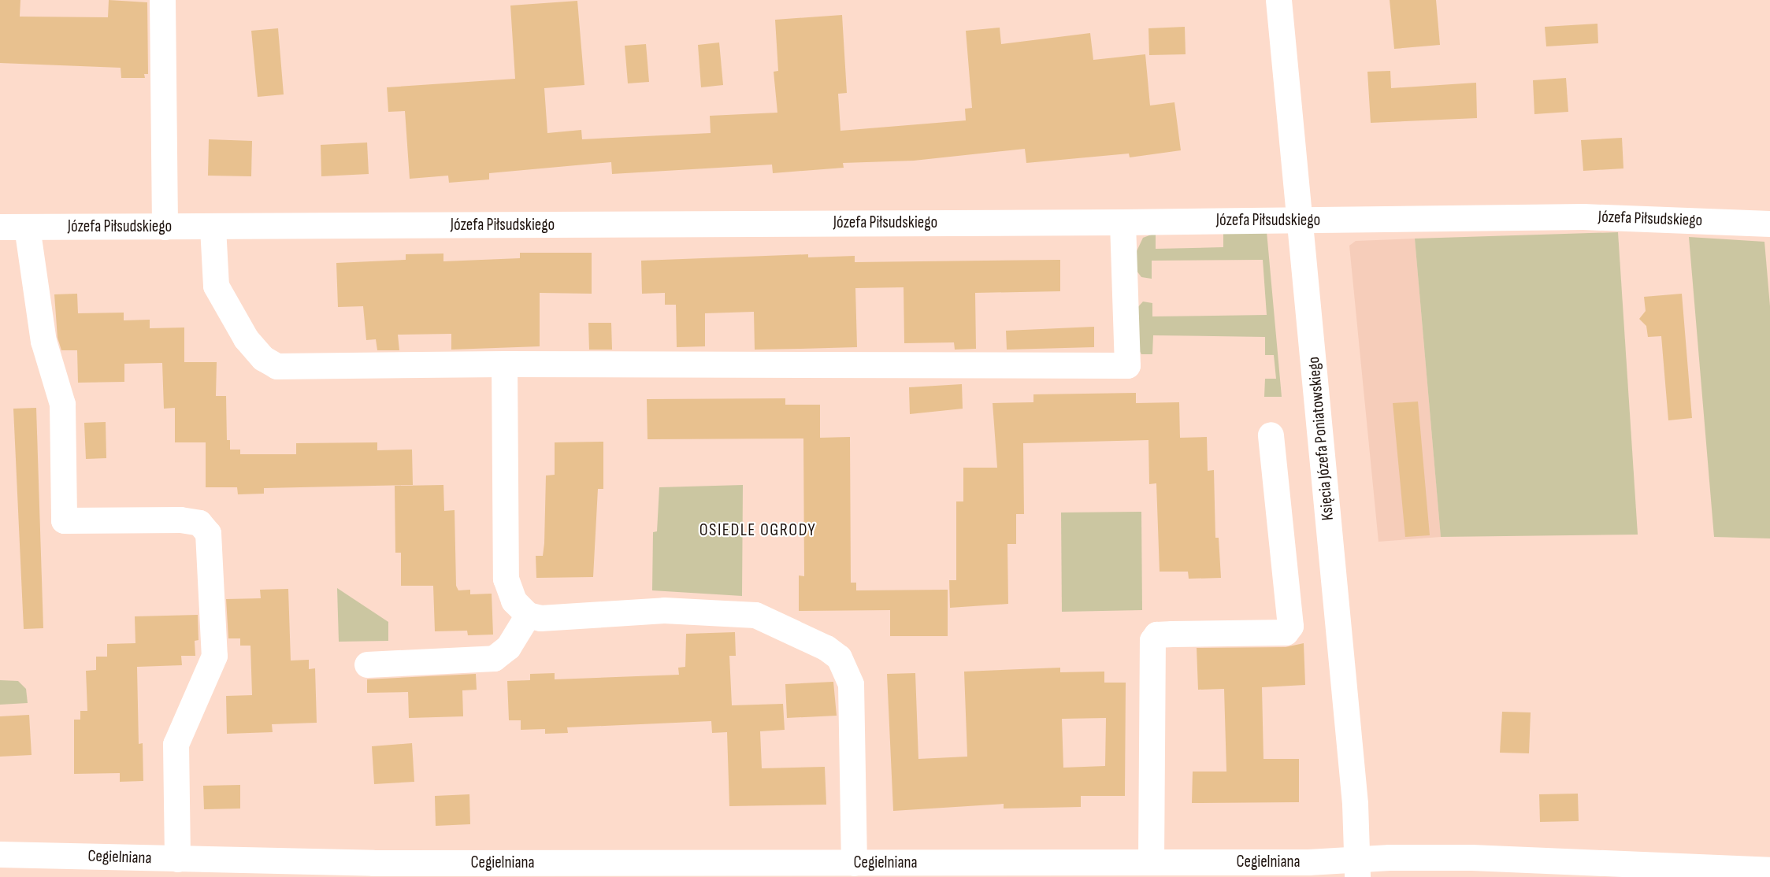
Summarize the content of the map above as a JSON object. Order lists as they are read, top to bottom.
{
  "streets": {
    "street": ["Józefa Piłsudskiego", "Księcia Józefa Poniatowskiego", "Cegielniana"]
  },
  "crossings": [
    ["Józefa Piłsudskiego", "Księcia Józefa Poniatowskiego"],
    ["Księcia Józefa Poniatowskiego", "Cegielniana"]
  ],
  "districts": ["OSIEDLE OGRODY"]
}
